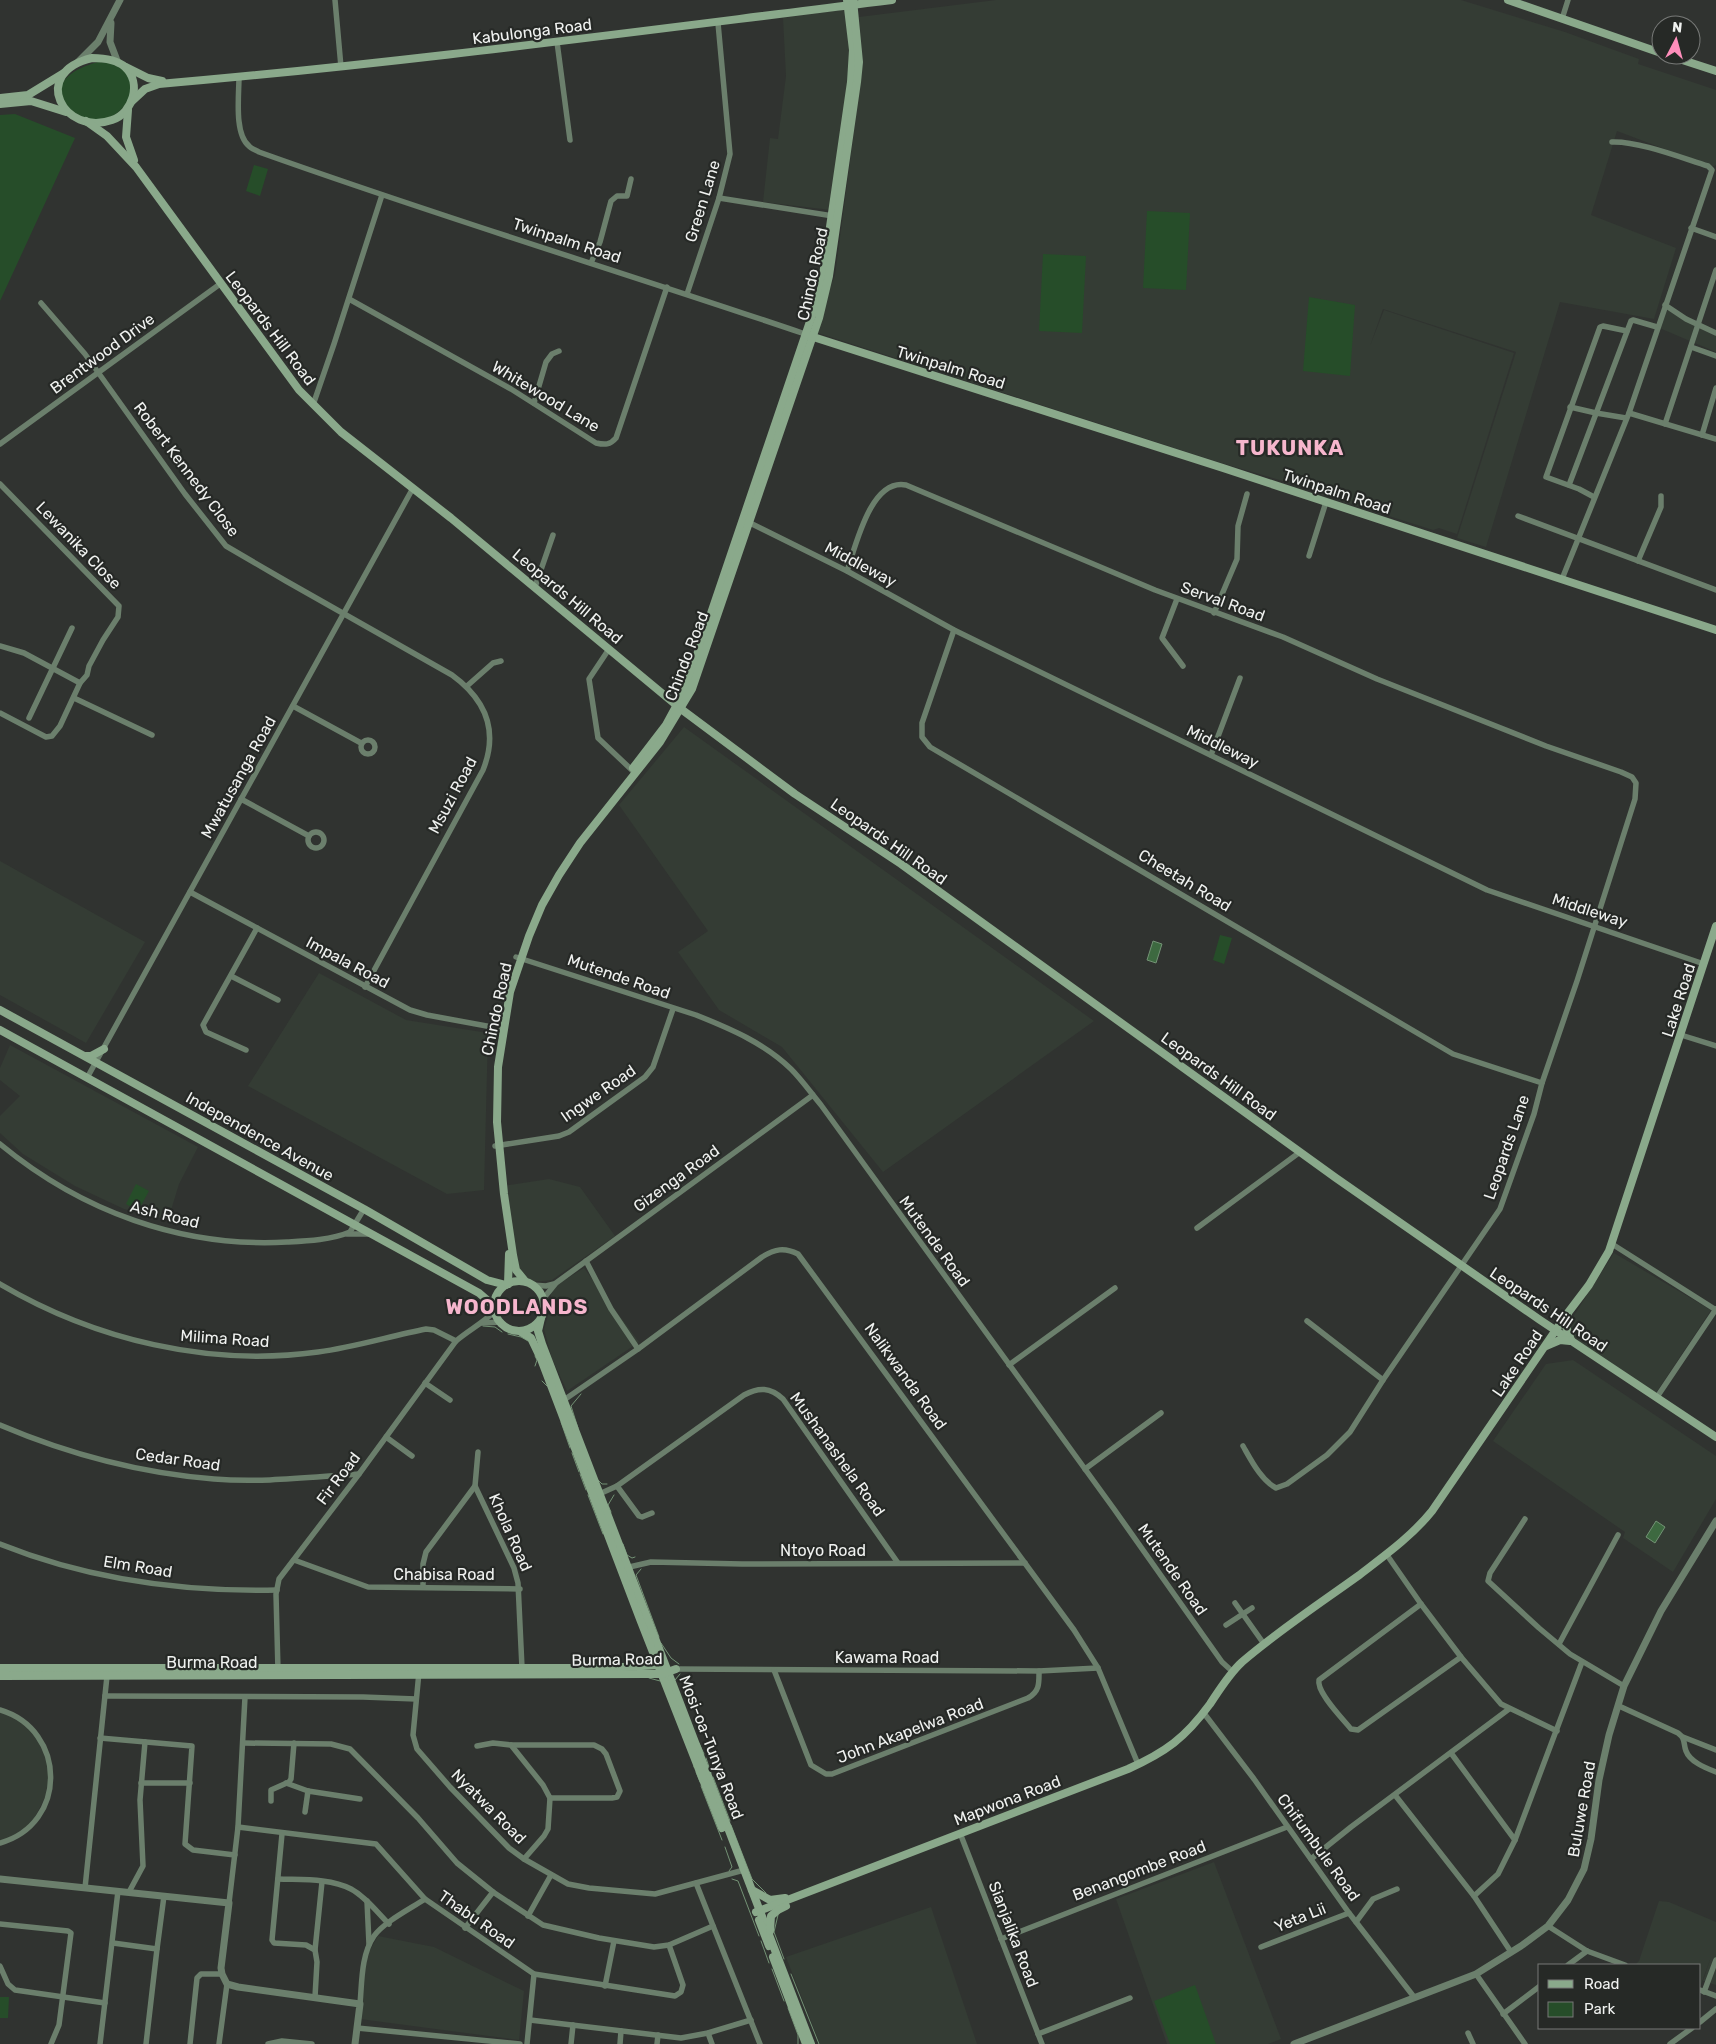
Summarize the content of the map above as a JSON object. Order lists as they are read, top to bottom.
{
  "streets": {
    "main road": [
      "Kabulonga Road",
      "Twinpalm Road",
      "Chindo Road",
      "Leopards Hill Road",
      "Lake Road",
      "Independence Avenue",
      "Burma Road",
      "Mosi-oa-Tunya Road",
      "Mapwona Road"
    ],
    "street": [
      "Green Lane",
      "Brentwood Drive",
      "Whitewood Lane",
      "Robert Kennedy Close",
      "Lewanika Close",
      "Middleway",
      "Serval Road",
      "Mwatusanga Road",
      "Msuzi Road",
      "Cheetah Road",
      "Impala Road",
      "Mutende Road",
      "Ingwe Road",
      "Leopards Lane",
      "Gizenga Road",
      "Ash Road",
      "Milima Road",
      "Nalikwanda Road",
      "Mushanashela Road",
      "Cedar Road",
      "Fir Road",
      "Khola Road",
      "Ntoyo Road",
      "Elm Road",
      "Chabisa Road",
      "Kawama Road",
      "John Akapelwa Road",
      "Nyatwa Road",
      "Buluwe Road",
      "Chifumbule Road",
      "Benangombe Road",
      "Yeta Lii",
      "Thabu Road",
      "Sianjalika Road"
    ]
  },
  "crossings": [
    ["Kabulonga Road", "Green Lane"],
    ["Kabulonga Road", "Twinpalm Road"],
    ["Kabulonga Road", "Chindo Road"],
    ["Kabulonga Road", "Leopards Hill Road"],
    ["Green Lane", "Twinpalm Road"],
    ["Twinpalm Road", "Chindo Road"],
    ["Twinpalm Road", "Whitewood Lane"],
    ["Chindo Road", "Leopards Hill Road"],
    ["Chindo Road", "Middleway"],
    ["Chindo Road", "Impala Road"],
    ["Chindo Road", "Mutende Road"],
    ["Chindo Road", "Ingwe Road"],
    ["Chindo Road", "Independence Avenue"],
    ["Chindo Road", "Gizenga Road"],
    ["Chindo Road", "Fir Road"],
    ["Chindo Road", "Mosi-oa-Tunya Road"],
    ["Leopards Hill Road", "Brentwood Drive"],
    ["Leopards Hill Road", "Mwatusanga Road"],
    ["Leopards Hill Road", "Lake Road"],
    ["Leopards Hill Road", "Leopards Lane"],
    ["Brentwood Drive", "Robert Kennedy Close"],
    ["Robert Kennedy Close", "Mwatusanga Road"],
    ["Robert Kennedy Close", "Msuzi Road"],
    ["Middleway", "Serval Road"],
    ["Middleway", "Cheetah Road"],
    ["Middleway", "Lake Road"],
    ["Middleway", "Leopards Lane"],
    ["Serval Road", "Leopards Lane"],
    ["Mwatusanga Road", "Msuzi Road"],
    ["Mwatusanga Road", "Impala Road"],
    ["Mwatusanga Road", "Independence Avenue"],
    ["Msuzi Road", "Impala Road"],
    ["Cheetah Road", "Leopards Lane"],
    ["Mutende Road", "Lake Road"],
    ["Mutende Road", "Ingwe Road"],
    ["Mutende Road", "Gizenga Road"],
    ["Mutende Road", "Mapwona Road"],
    ["Lake Road", "Mapwona Road"],
    ["Independence Avenue", "Gizenga Road"],
    ["Independence Avenue", "Ash Road"],
    ["Independence Avenue", "Fir Road"],
    ["Independence Avenue", "Mosi-oa-Tunya Road"],
    ["Gizenga Road", "Fir Road"],
    ["Gizenga Road", "Mosi-oa-Tunya Road"],
    ["Milima Road", "Fir Road"],
    ["Nalikwanda Road", "Ntoyo Road"],
    ["Nalikwanda Road", "Kawama Road"],
    ["Nalikwanda Road", "Mosi-oa-Tunya Road"],
    ["Nalikwanda Road", "Mapwona Road"],
    ["Mushanashela Road", "Ntoyo Road"],
    ["Mushanashela Road", "Mosi-oa-Tunya Road"],
    ["Cedar Road", "Fir Road"],
    ["Fir Road", "Elm Road"],
    ["Fir Road", "Chabisa Road"],
    ["Fir Road", "Burma Road"],
    ["Fir Road", "Mosi-oa-Tunya Road"],
    ["Khola Road", "Chabisa Road"],
    ["Ntoyo Road", "Mosi-oa-Tunya Road"],
    ["Kawama Road", "Burma Road"],
    ["Kawama Road", "John Akapelwa Road"],
    ["Kawama Road", "Mosi-oa-Tunya Road"],
    ["Burma Road", "Mosi-oa-Tunya Road"],
    ["Burma Road", "Nyatwa Road"],
    ["Mosi-oa-Tunya Road", "Mapwona Road"],
    ["Mosi-oa-Tunya Road", "Nyatwa Road"],
    ["Mapwona Road", "Chifumbule Road"],
    ["Mapwona Road", "Sianjalika Road"],
    ["Buluwe Road", "Chifumbule Road"],
    ["Chifumbule Road", "Benangombe Road"],
    ["Chifumbule Road", "Yeta Lii"],
    ["Benangombe Road", "Sianjalika Road"]
  ],
  "districts": ["TUKUNKA", "WOODLANDS"],
  "legend": ["Road", "Park"],
  "north": "top"
}
